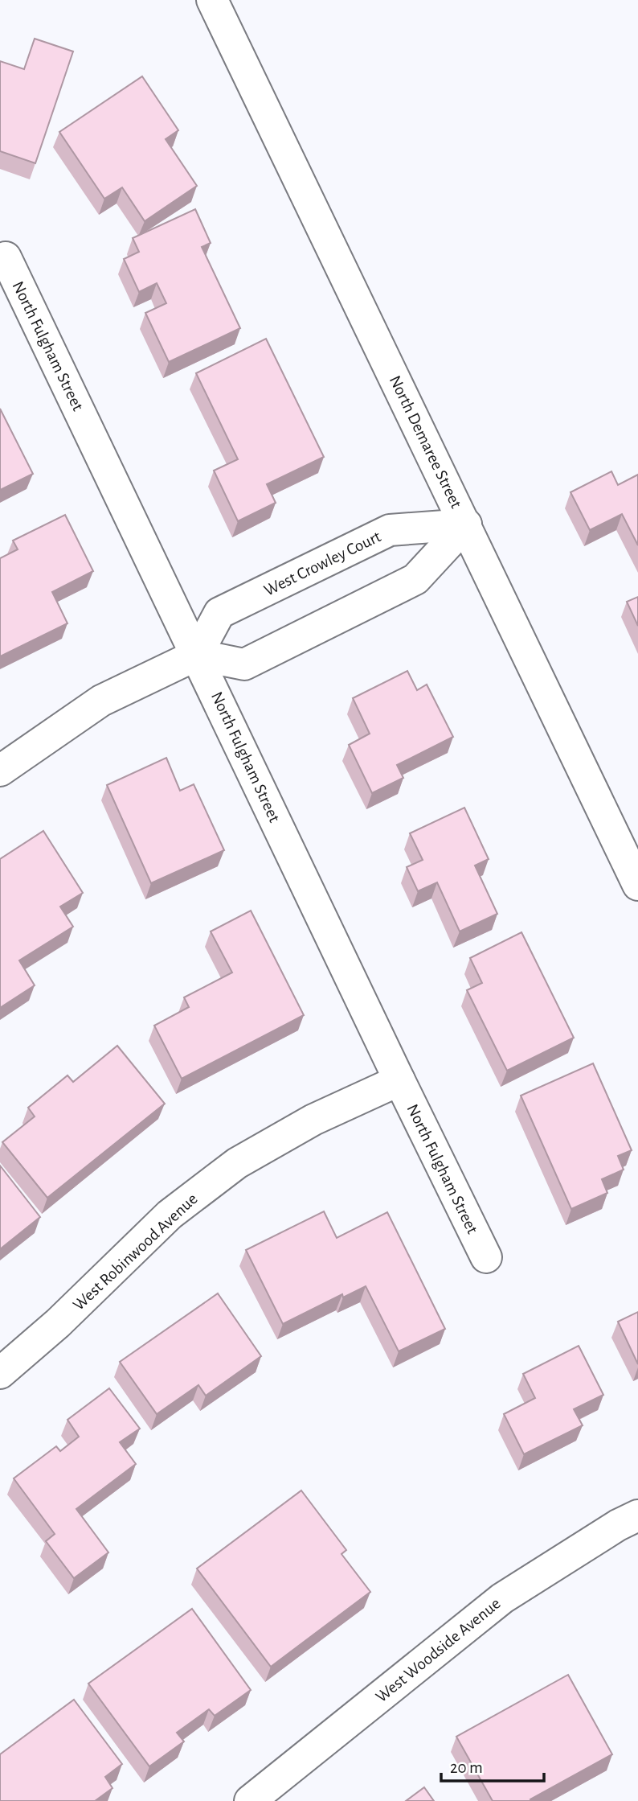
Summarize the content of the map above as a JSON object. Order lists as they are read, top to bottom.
{
  "streets": {
    "street": [
      "North Fulgham Street",
      "North Demaree Street",
      "West Crowley Court",
      "West Robinwood Avenue",
      "West Woodside Avenue"
    ]
  },
  "crossings": [
    ["North Fulgham Street", "West Crowley Court"],
    ["North Fulgham Street", "West Robinwood Avenue"],
    ["North Demaree Street", "West Crowley Court"]
  ],
  "scale_bar": "20 m"
}
